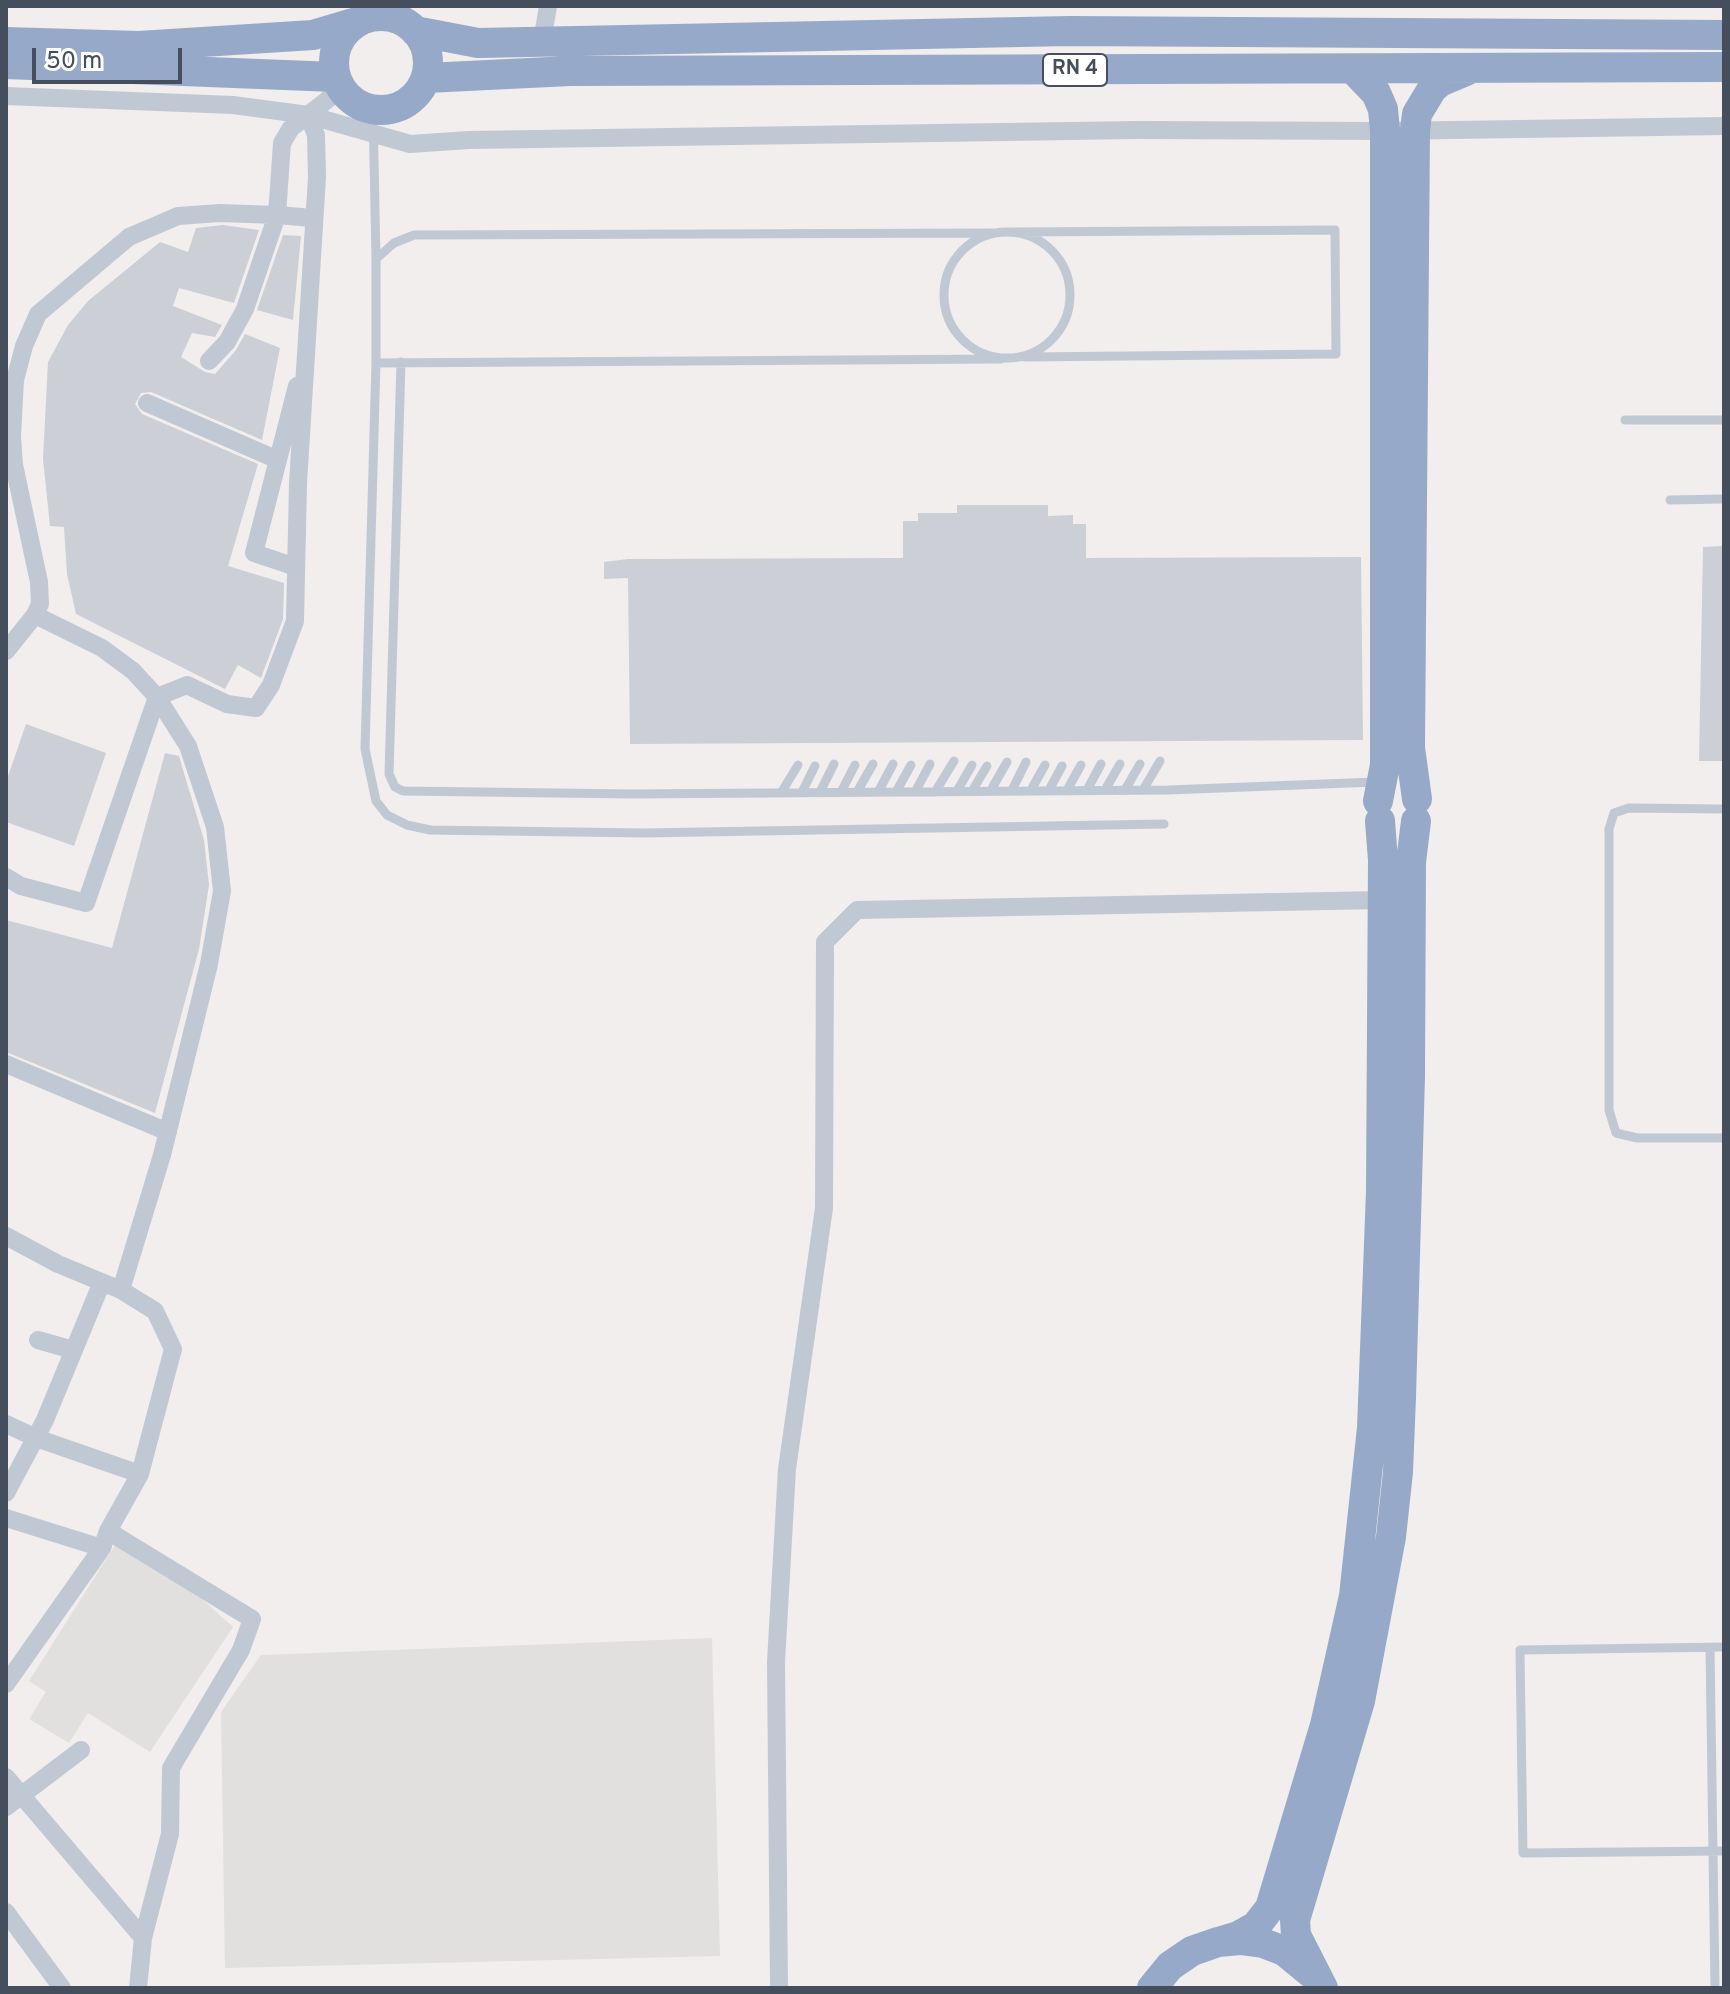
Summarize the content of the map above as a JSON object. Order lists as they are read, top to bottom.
{
  "streets": {
    "highway": ["RN 4"]
  },
  "scale_bar": "50 m"
}
